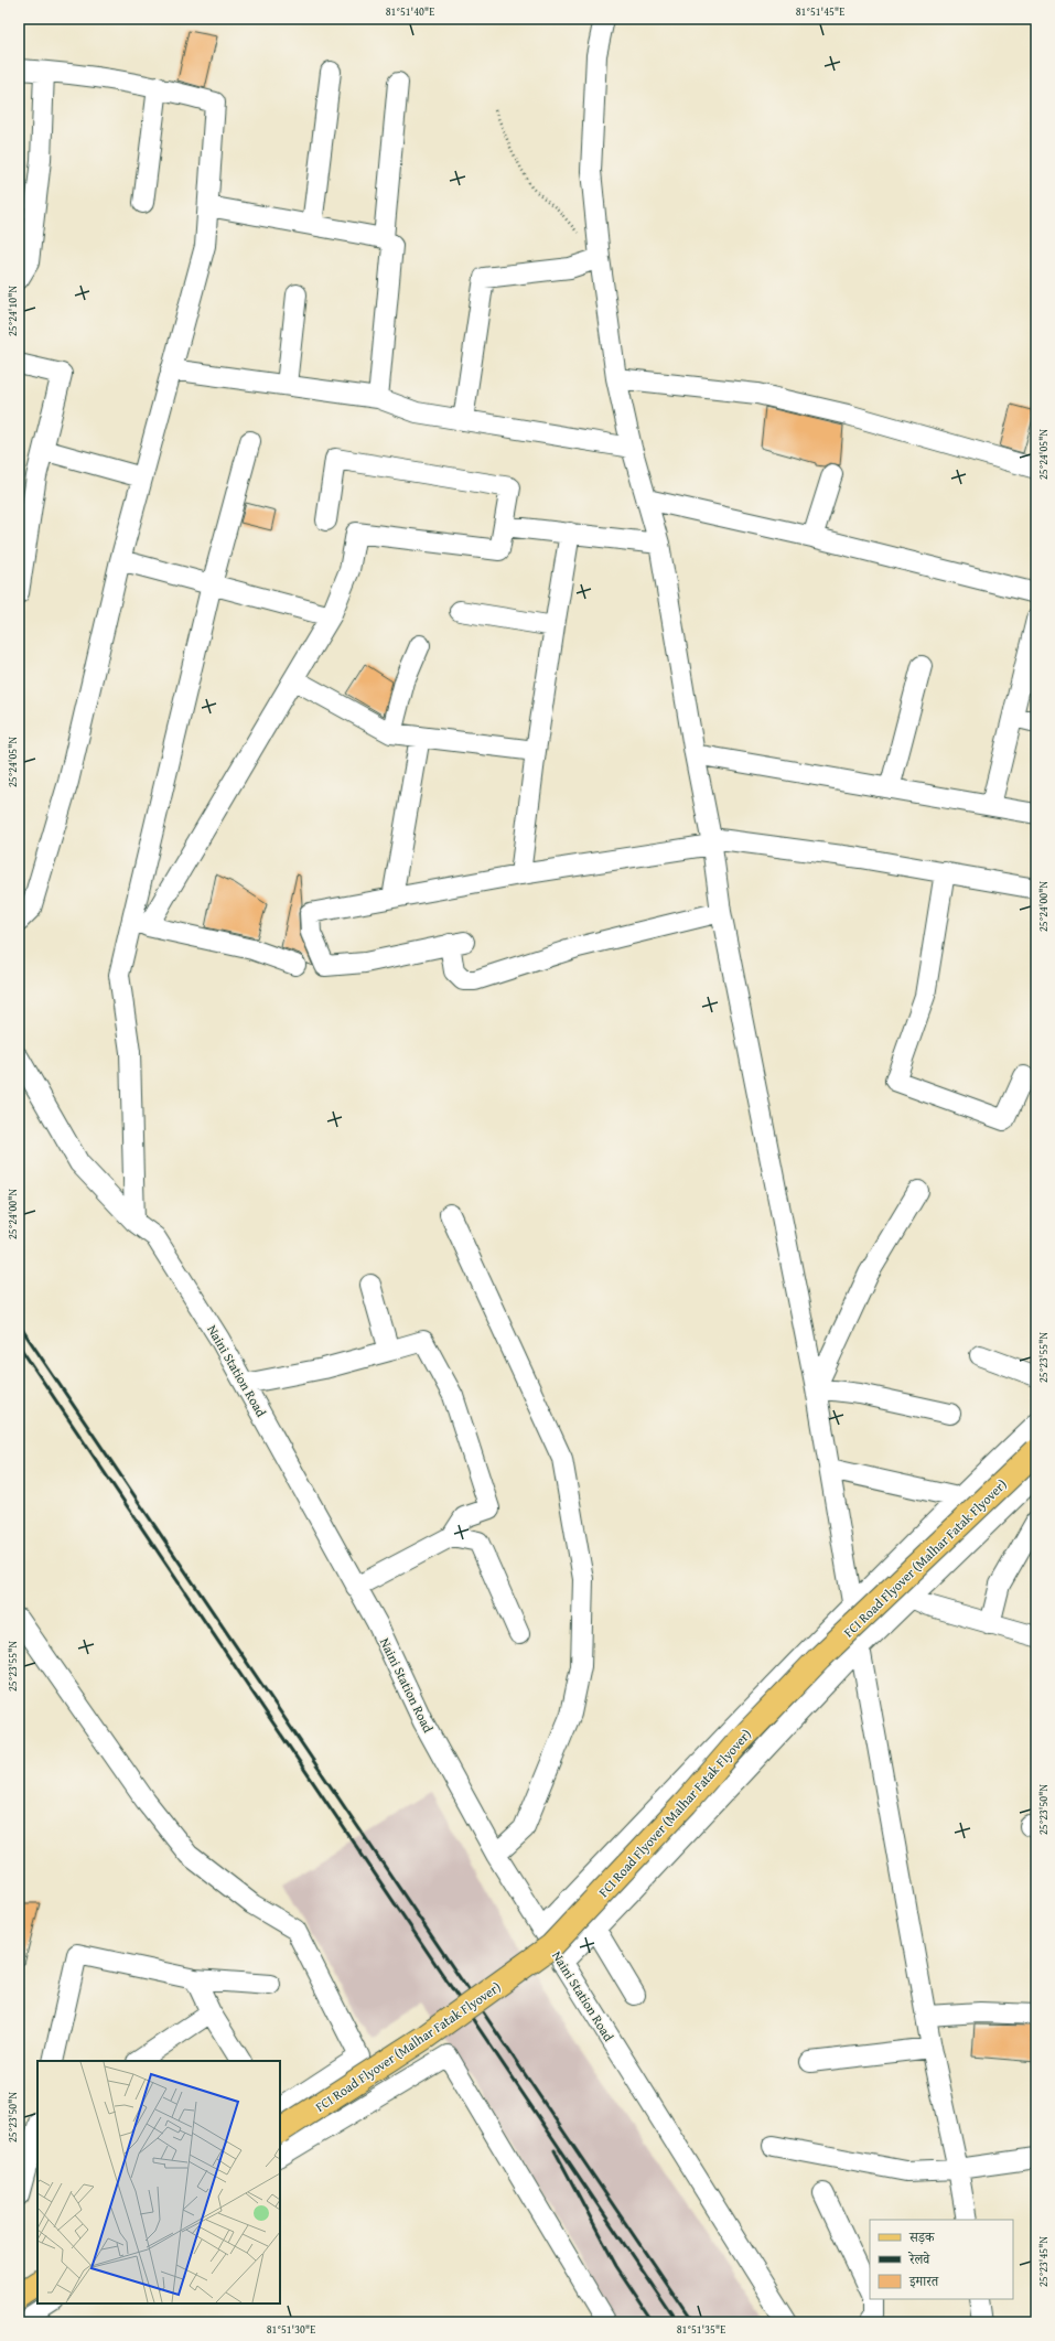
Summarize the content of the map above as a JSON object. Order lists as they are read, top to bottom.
{
  "streets": {
    "main road": ["FCI Road Flyover (Malhar Fatak Flyover)"],
    "street": ["Naini Station Road"]
  },
  "legend": ["सड़क", "रेलवे", "इमारत"],
  "coordinates": [
    "81°51'40\"E",
    "81°51'45\"E",
    "25°24'10\"N",
    "25°24'05\"N",
    "25°24'00\"N",
    "25°23'55\"N",
    "25°23'50\"N",
    "25°23'45\"N",
    "81°51'30\"E",
    "81°51'35\"E"
  ]
}
